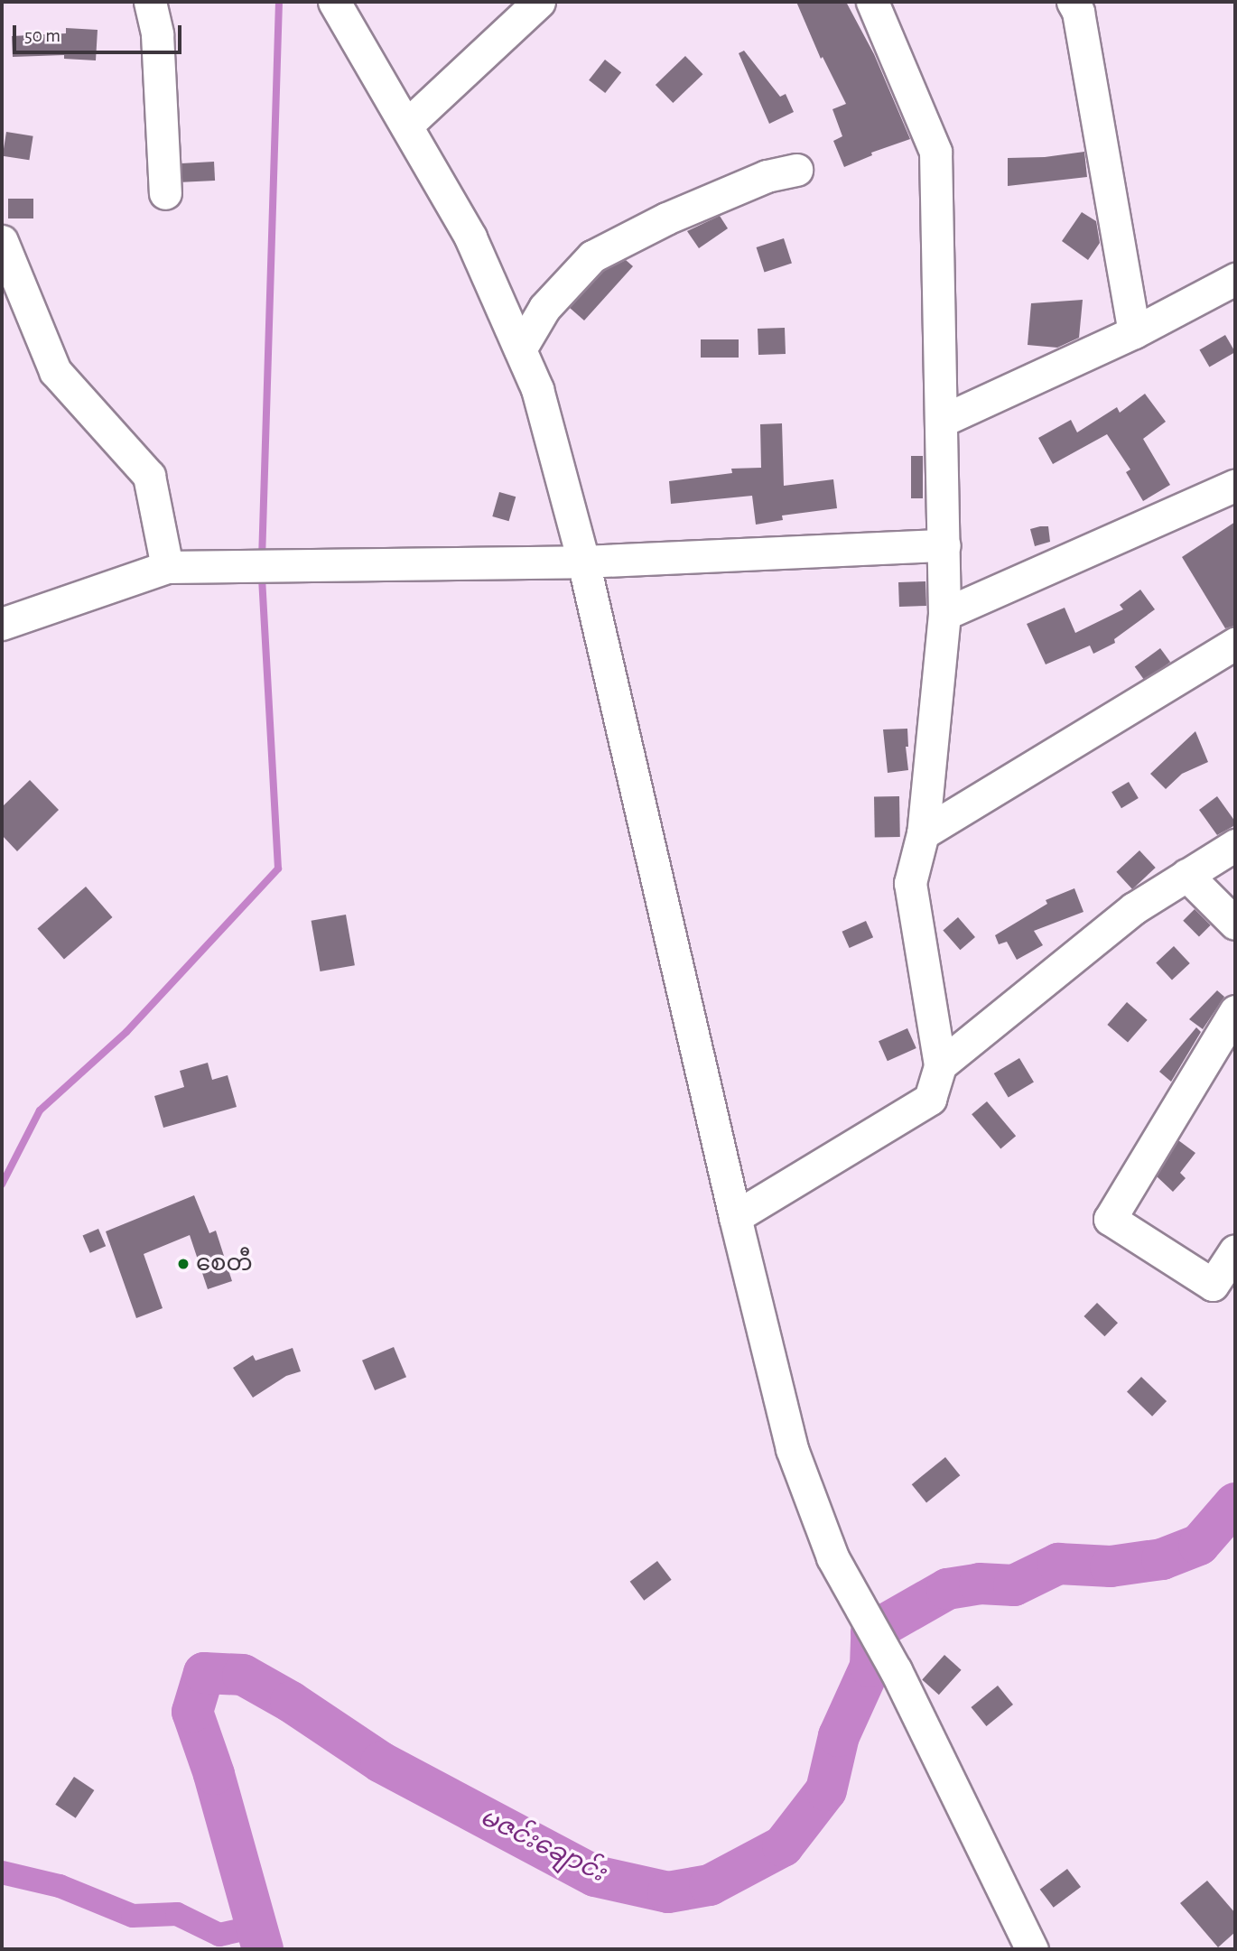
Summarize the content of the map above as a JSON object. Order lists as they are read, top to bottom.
{
  "water": ["မဇင်းချောင်း"],
  "places": ["စေတီ"],
  "scale_bar": "50 m"
}
